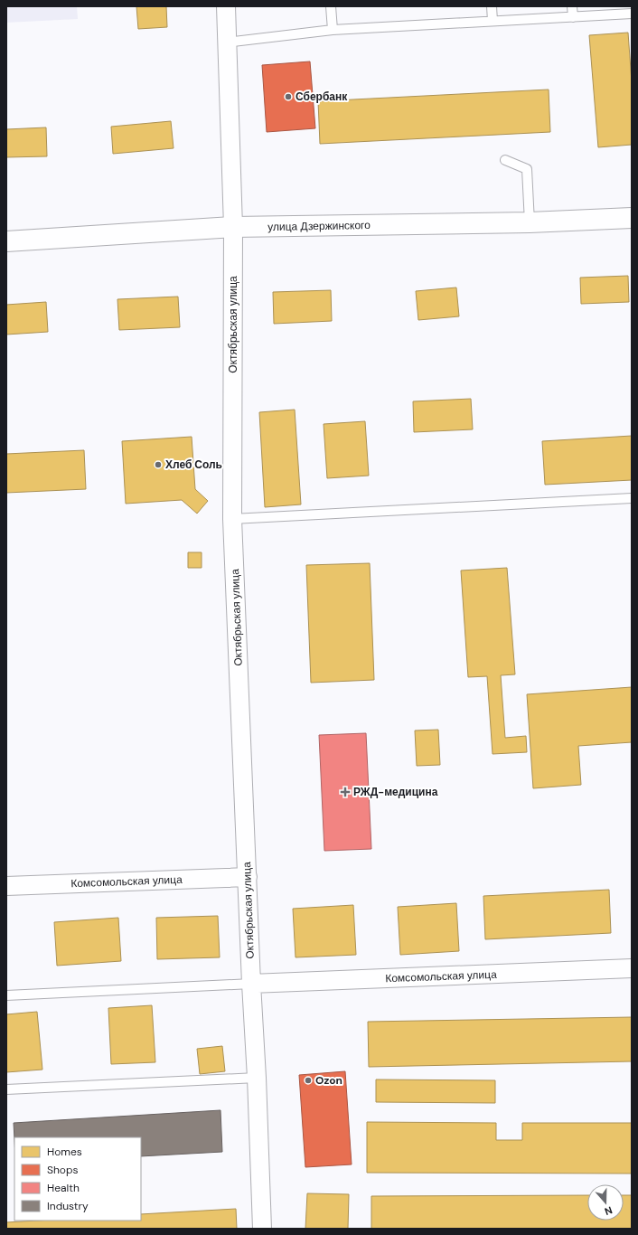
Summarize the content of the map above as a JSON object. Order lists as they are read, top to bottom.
{
  "streets": {
    "street": ["улица Дзержинского", "Октябрьская улица", "Комсомольская улица"]
  },
  "crossings": [
    ["улица Дзержинского", "Октябрьская улица"],
    ["Октябрьская улица", "Комсомольская улица"]
  ],
  "places": {
    "other": ["Сбербанк", "Хлеб Соль", "Ozon"],
    "health": ["РЖД-медицина"]
  },
  "legend": [
    "Homes",
    "Shops",
    "Health",
    "Industry"
  ],
  "north": "bottom"
}
